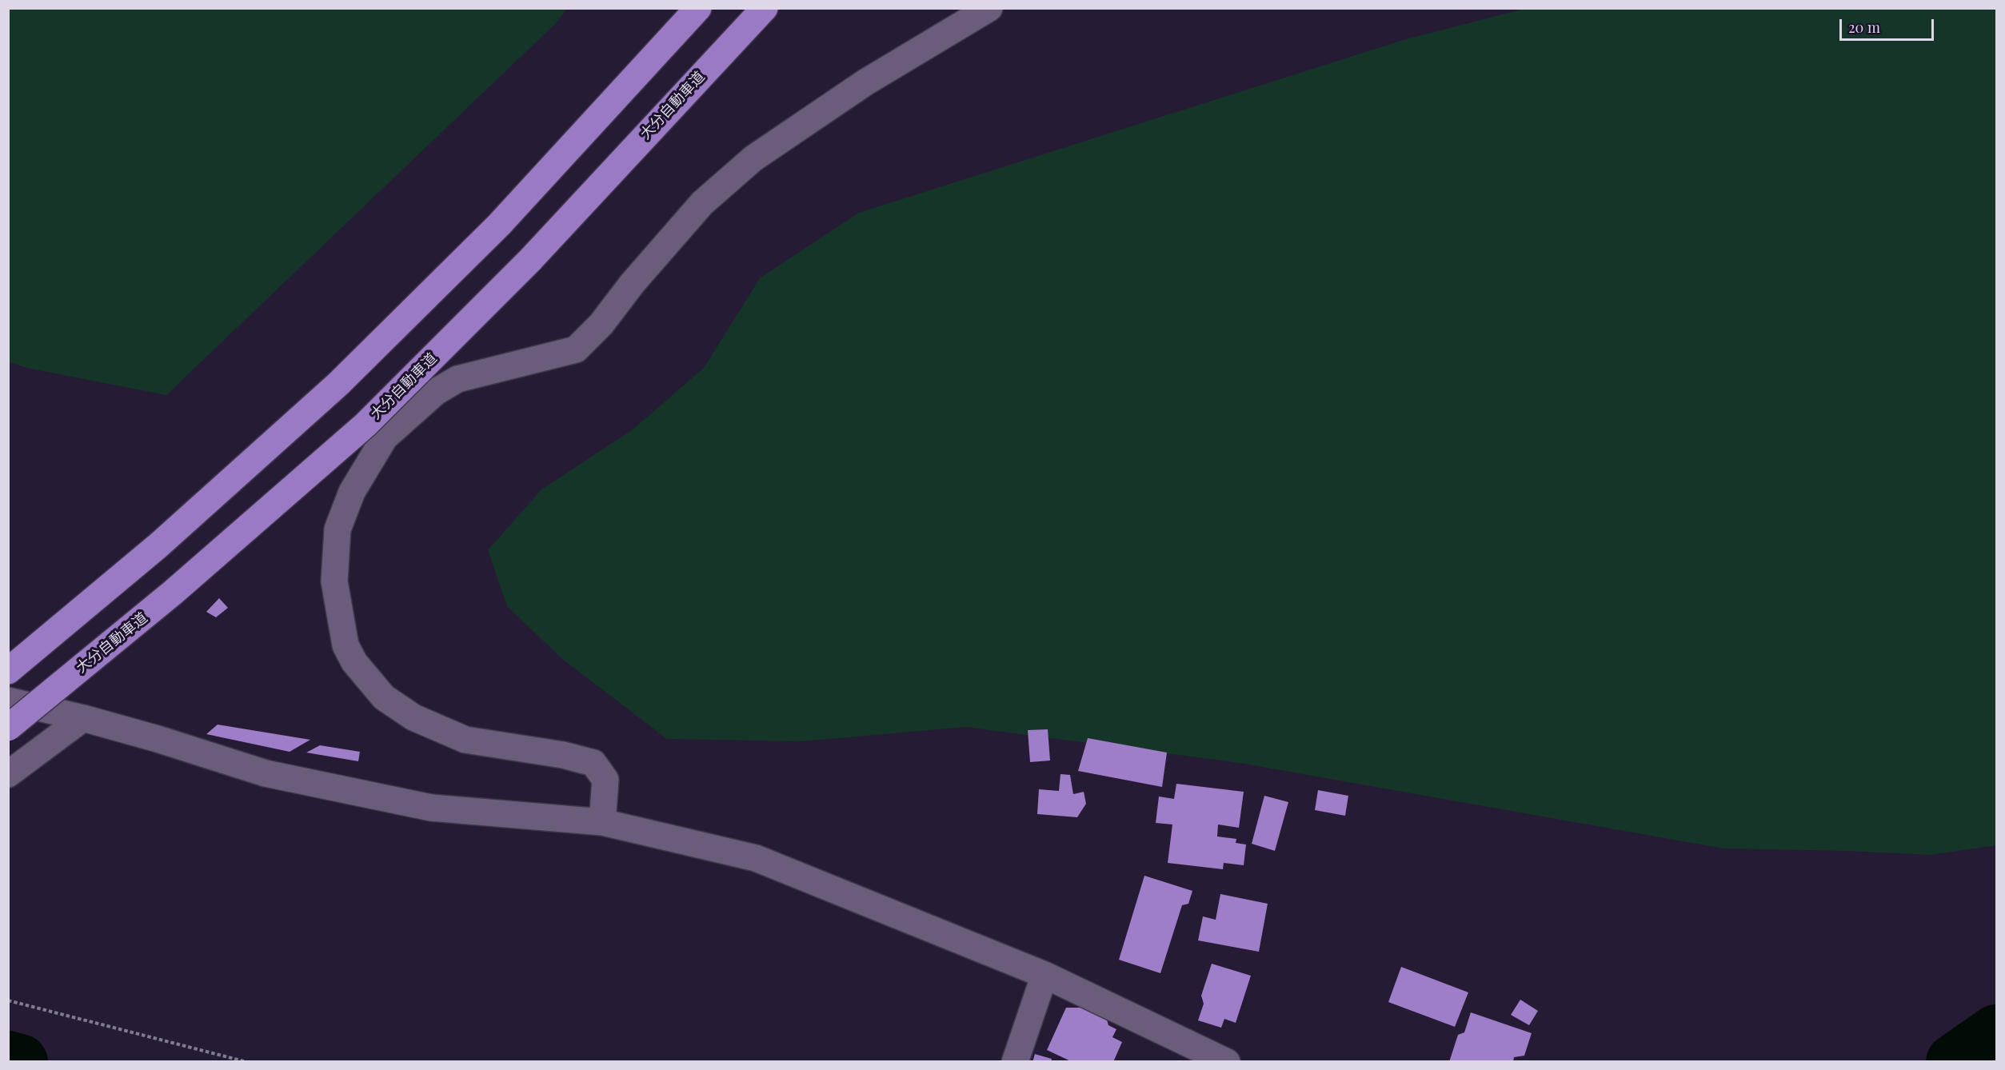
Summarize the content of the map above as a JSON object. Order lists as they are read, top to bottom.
{
  "streets": {
    "highway": ["大分自動車道"]
  },
  "scale_bar": "20 m"
}
